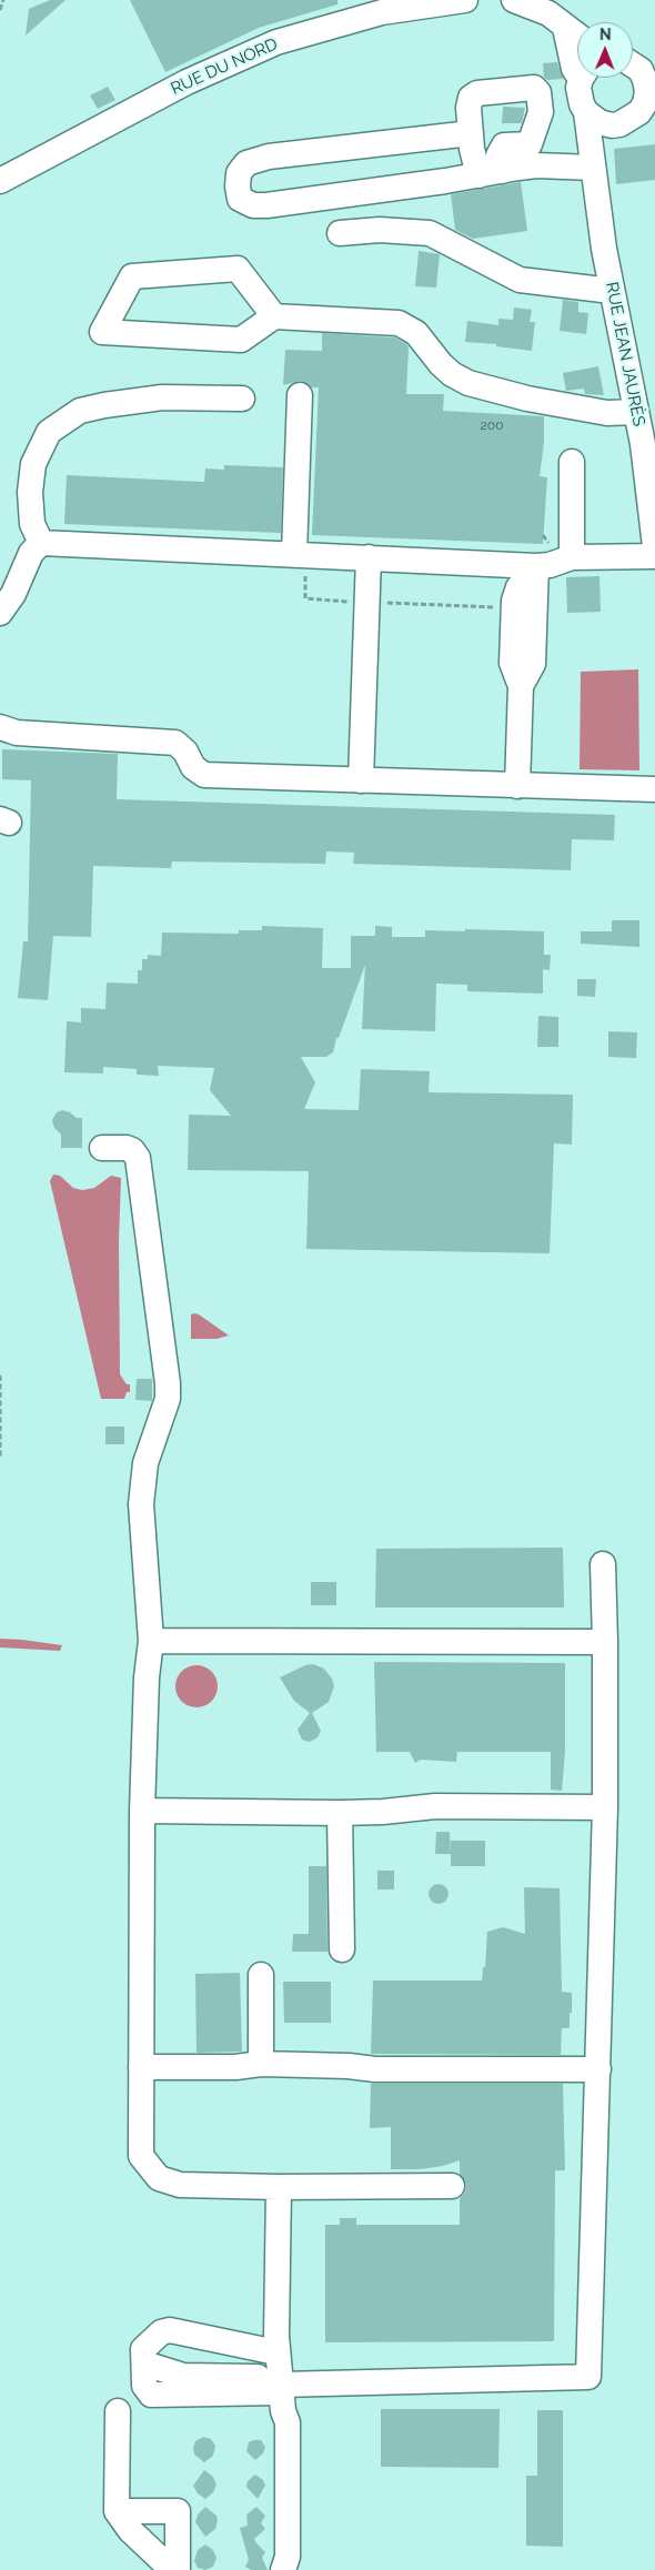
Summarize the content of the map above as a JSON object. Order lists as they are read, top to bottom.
{
  "streets": {
    "street": ["RUE DU NORD", "RUE JEAN JAURÈS"]
  },
  "house_numbers": ["200"],
  "north": "top"
}
